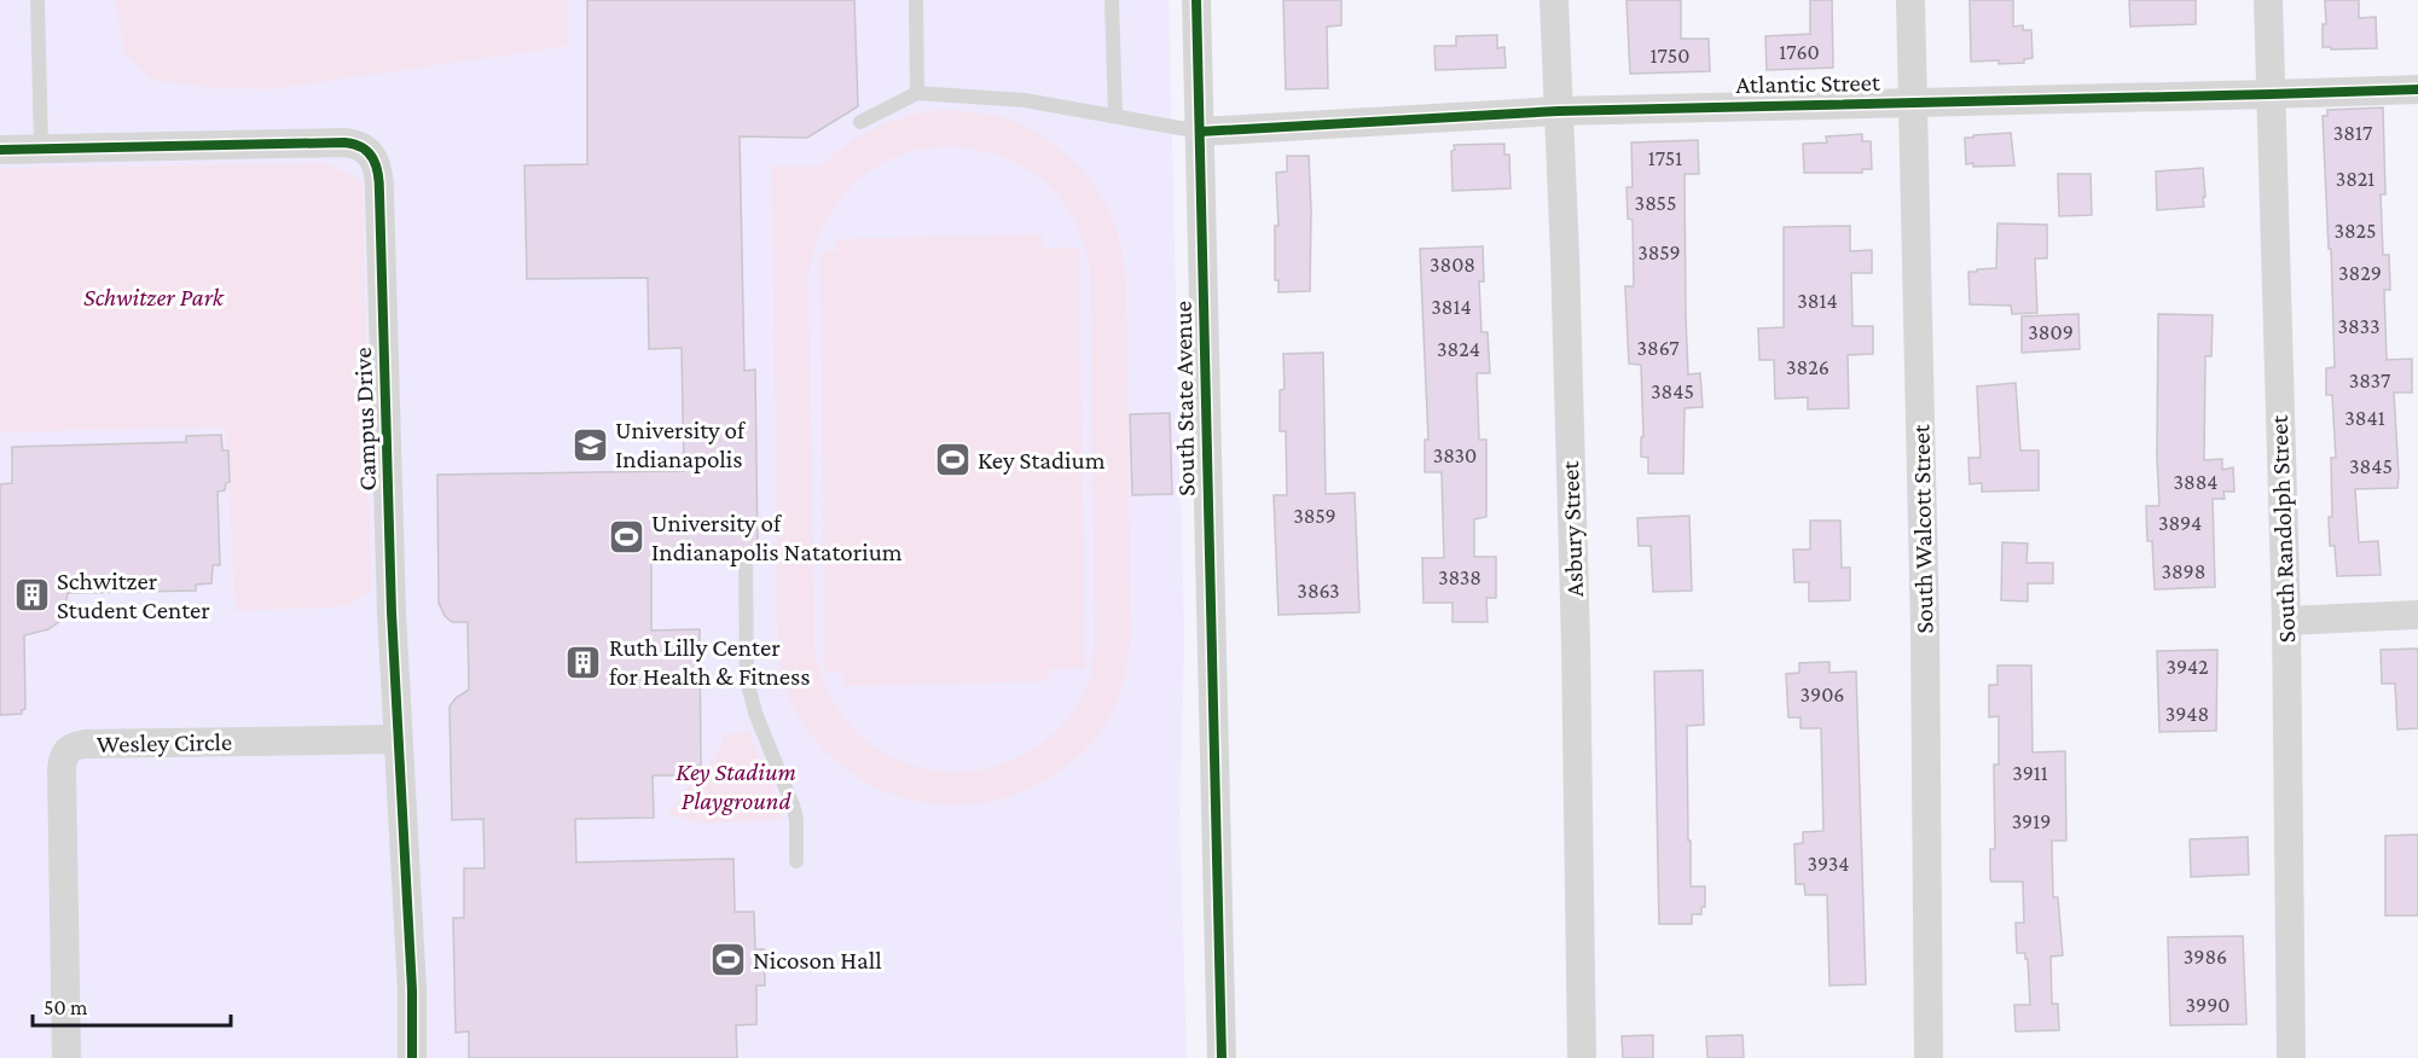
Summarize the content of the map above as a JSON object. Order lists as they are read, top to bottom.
{
  "streets": {
    "street": [
      "Atlantic Street",
      "South State Avenue",
      "Campus Drive",
      "Asbury Street",
      "South Walcott Street",
      "South Randolph Street",
      "Wesley Circle"
    ]
  },
  "crossings": [
    ["Atlantic Street", "South State Avenue"],
    ["Atlantic Street", "Asbury Street"],
    ["Atlantic Street", "South Walcott Street"],
    ["Atlantic Street", "South Randolph Street"],
    ["Campus Drive", "Wesley Circle"]
  ],
  "parks": ["Schwitzer Park", "Key Stadium Playground"],
  "places": {
    "school or university": ["University of Indianapolis"],
    "sports": ["Key Stadium", "University of Indianapolis Natatorium", "Nicoson Hall"],
    "building": ["Schwitzer Student Center", "Ruth Lilly Center for Health & Fitness"]
  },
  "house_numbers": [
    "1760",
    "1750",
    "3817",
    "1751",
    "3821",
    "3855",
    "3825",
    "3859",
    "3808",
    "3829",
    "3814",
    "3814",
    "3833",
    "3809",
    "3867",
    "3824",
    "3826",
    "3837",
    "3845",
    "3841",
    "3830",
    "3845",
    "3884",
    "3859",
    "3894",
    "3898",
    "3838",
    "3863",
    "3942",
    "3906",
    "3948",
    "3911",
    "3919",
    "3934",
    "3986",
    "3990"
  ],
  "scale_bar": "50 m"
}
